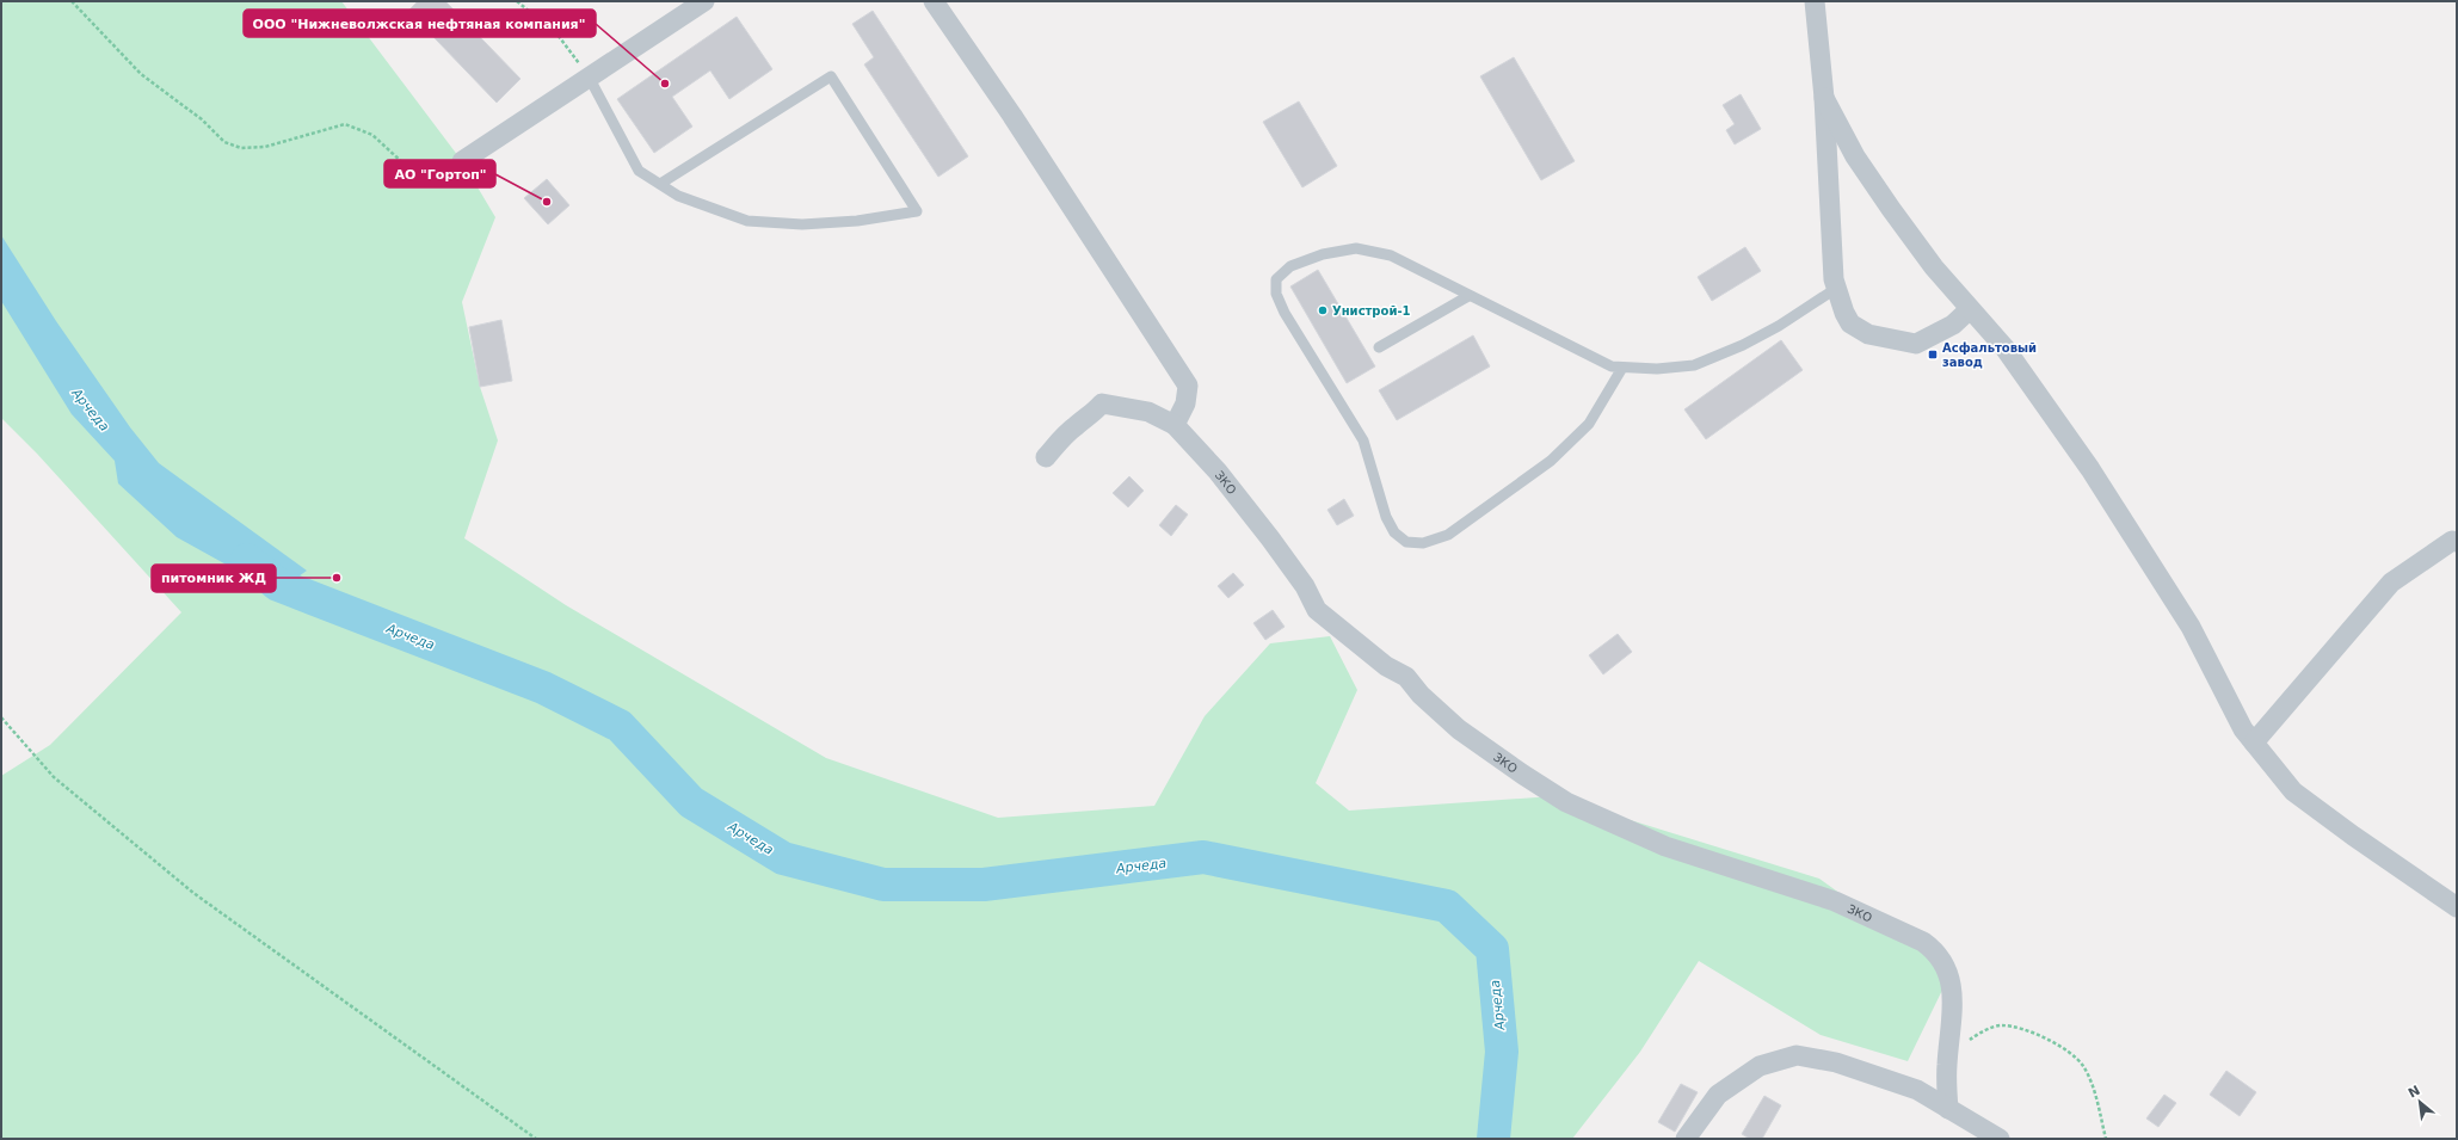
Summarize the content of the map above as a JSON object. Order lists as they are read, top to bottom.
{
  "streets": {
    "street": ["ЗКО"]
  },
  "water": ["Арчеда"],
  "places": {
    "other": [
      "ООО \"Нижневолжская нефтяная компания\"",
      "АО \"Гортоп\"",
      "Унистрой-1",
      "питомник ЖД"
    ],
    "transit": ["Асфальтовый завод"]
  },
  "north": "top left"
}
